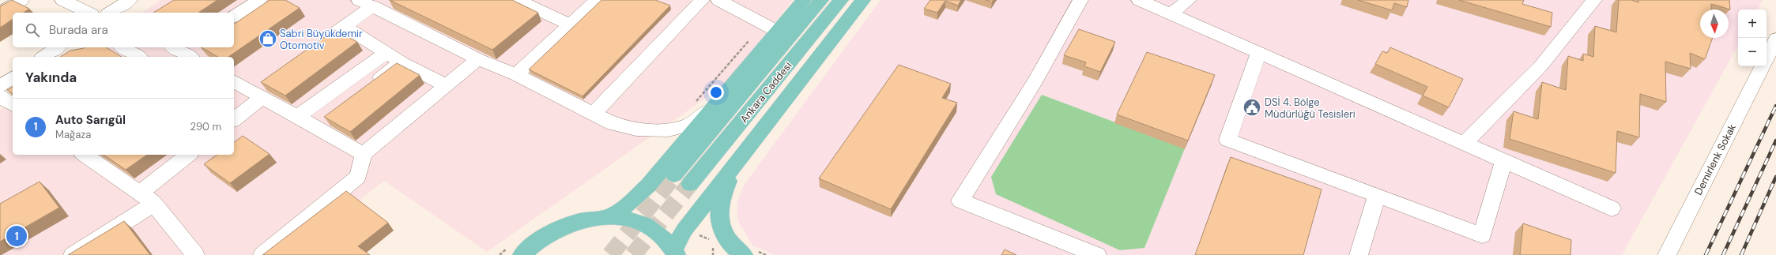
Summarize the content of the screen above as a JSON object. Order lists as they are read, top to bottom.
{
  "streets": {
    "main road": ["Ankara Caddesi"],
    "street": ["Demirlenk Sokak"]
  },
  "places": {
    "shop": ["Sabri Büyükdemir Otomotiv"],
    "public building": ["DSİ 4. Bölge Müdürlüğü Tesisleri"]
  },
  "north": "bottom",
  "page": {
    "map_buttons": ["+", "−"],
    "search": "Burada ara",
    "heading": "Yakında",
    "list": [
      {
        "mark": "1",
        "name": "Auto Sarıgül",
        "note": "Mağaza",
        "value": "290 m"
      }
    ],
    "pins": "1"
  }
}
